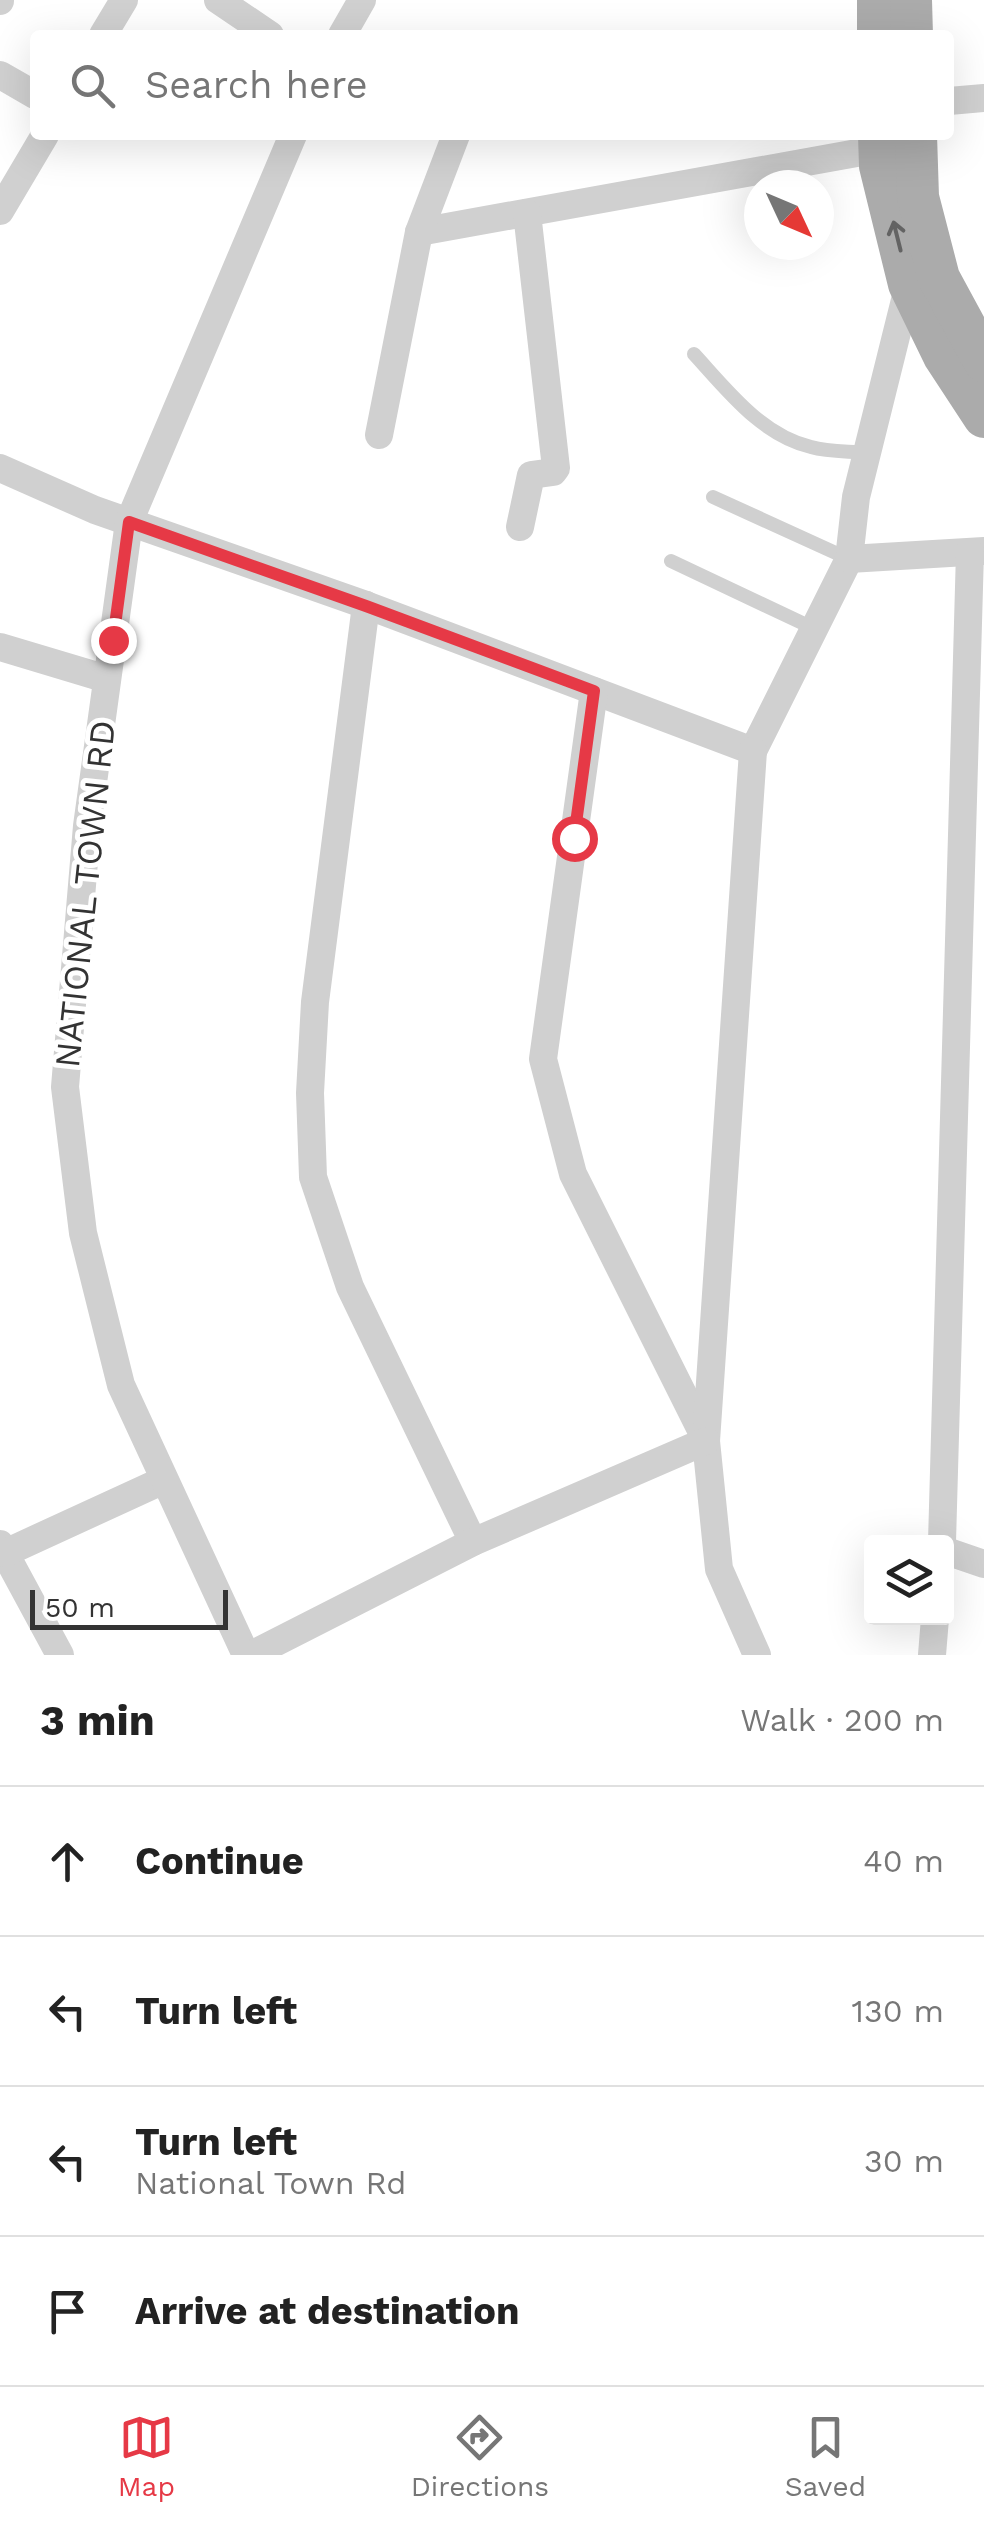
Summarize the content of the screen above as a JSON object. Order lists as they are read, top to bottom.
{
  "streets": {
    "street": ["NATIONAL TOWN RD"]
  },
  "scale_bar": "50 m",
  "north": "bottom right",
  "page": {
    "search": "Search here",
    "scale": "50 m",
    "heading": ["3 min", "Walk · 200 m"],
    "list": [
      ["Continue", "40 m"],
      ["Turn left", "130 m"],
      ["Turn left", "National Town Rd", "30 m"],
      "Arrive at destination"
    ],
    "nav": ["Map", "Directions", "Saved"]
  }
}
